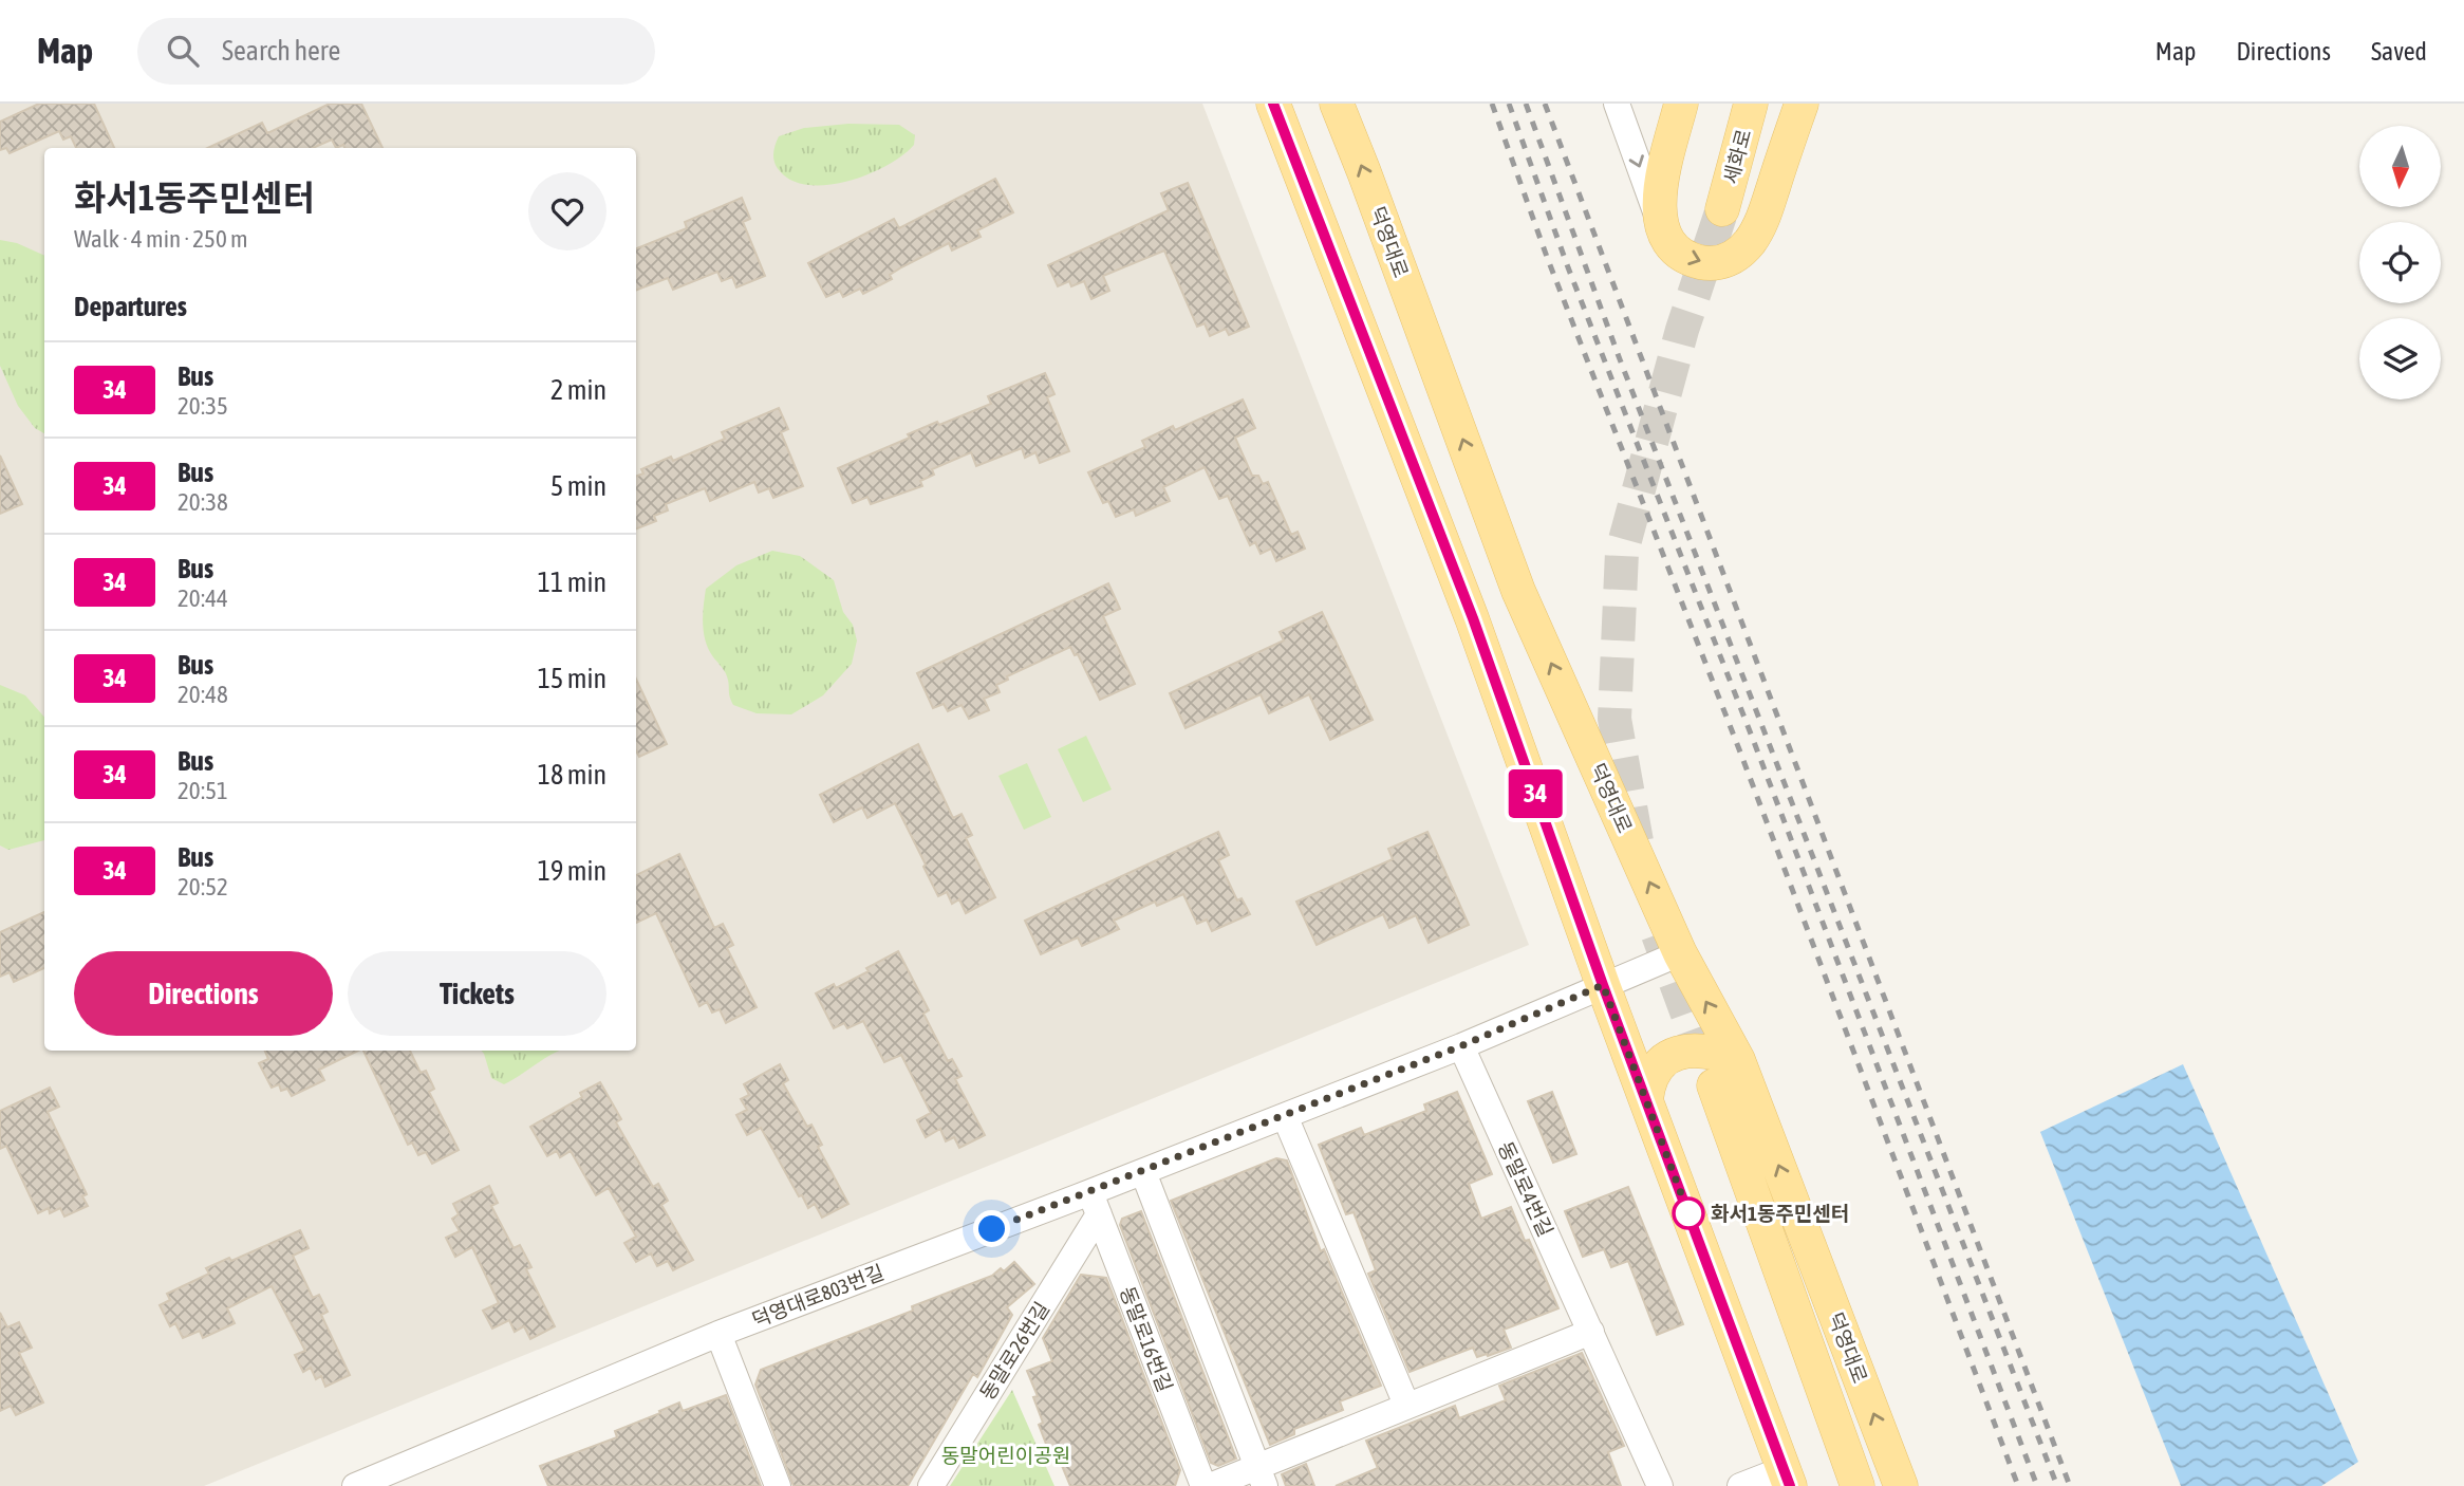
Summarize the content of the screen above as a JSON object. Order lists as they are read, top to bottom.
{
  "streets": {
    "main road": ["세화로", "덕영대로"],
    "street": [
      "동말로4번길",
      "덕영대로803번길",
      "동말로16번길",
      "동말로26번길"
    ]
  },
  "crossings": [
    ["덕영대로", "덕영대로803번길"],
    ["동말로4번길", "덕영대로803번길"],
    ["덕영대로803번길", "동말로16번길"],
    ["덕영대로803번길", "동말로26번길"],
    ["동말로16번길", "동말로26번길"]
  ],
  "parks": ["동말어린이공원"],
  "places": ["화서1동주민센터"],
  "lines": ["bus line 34"],
  "north": "bottom",
  "page": {
    "header": "Map",
    "search": "Search here",
    "nav": ["Map", "Directions", "Saved"],
    "on_map": "34",
    "heading": [
      ["화서1동주민센터", "Walk · 4 min · 250 m"],
      "Departures"
    ],
    "list": [
      {
        "mark": "34",
        "name": "Bus",
        "note": "20:35",
        "value": "2 min"
      },
      {
        "mark": "34",
        "name": "Bus",
        "note": "20:38",
        "value": "5 min"
      },
      {
        "mark": "34",
        "name": "Bus",
        "note": "20:44",
        "value": "11 min"
      },
      {
        "mark": "34",
        "name": "Bus",
        "note": "20:48",
        "value": "15 min"
      },
      {
        "mark": "34",
        "name": "Bus",
        "note": "20:51",
        "value": "18 min"
      },
      {
        "mark": "34",
        "name": "Bus",
        "note": "20:52",
        "value": "19 min"
      }
    ],
    "buttons": ["Directions", "Tickets"]
  }
}
